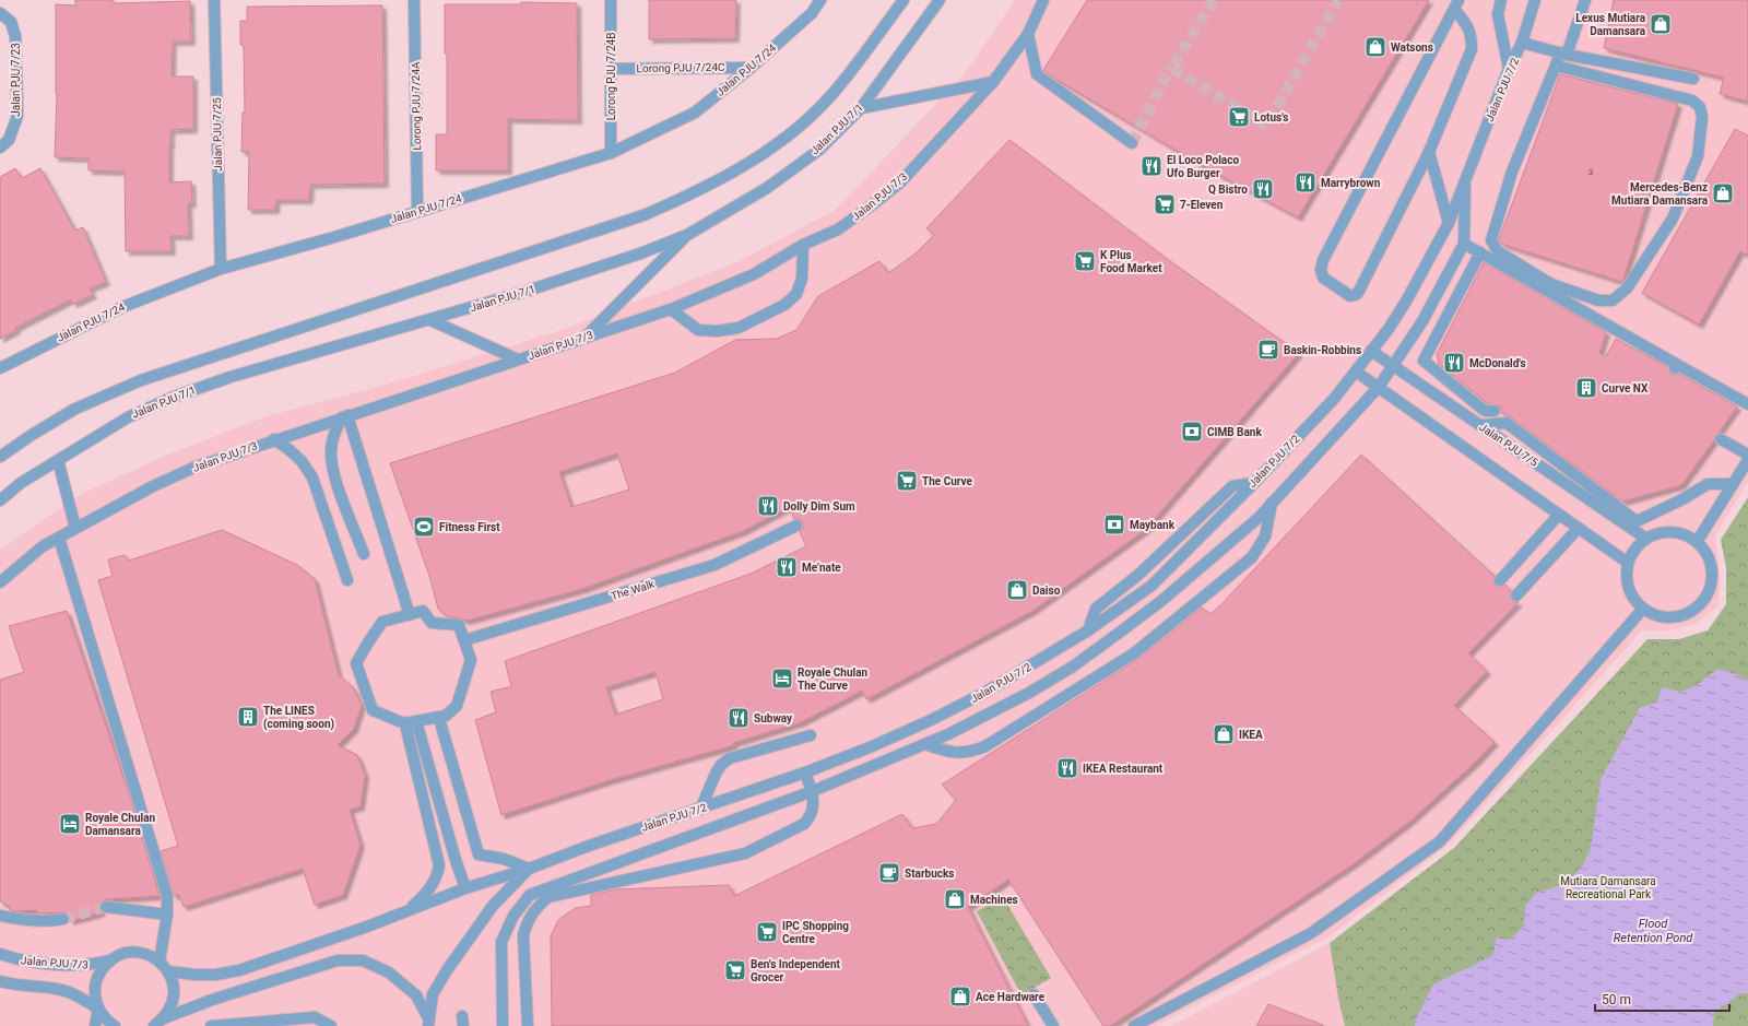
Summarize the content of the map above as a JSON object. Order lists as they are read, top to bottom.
{
  "streets": {
    "street": [
      "Lorong PJU 7/24C",
      "Jalan PJU 7/24",
      "Lorong PJU 7/24B",
      "Jalan PJU 7/23",
      "Jalan PJU 7/2",
      "Lorong PJU 7/24A",
      "Jalan PJU 7/1",
      "Jalan PJU 7/25",
      "Jalan PJU 7/3",
      "Jalan PJU 7/5",
      "The Walk"
    ]
  },
  "crossings": [
    ["Lorong PJU 7/24C", "Jalan PJU 7/24"],
    ["Lorong PJU 7/24C", "Lorong PJU 7/24B"],
    ["Jalan PJU 7/24", "Lorong PJU 7/24B"],
    ["Jalan PJU 7/24", "Lorong PJU 7/24A"],
    ["Jalan PJU 7/24", "Jalan PJU 7/25"],
    ["Jalan PJU 7/2", "Jalan PJU 7/5"]
  ],
  "water": ["Flood Retention Pond"],
  "parks": ["Mutiara Damansara Recreational Park"],
  "places": {
    "shop": [
      "Lexus Mutiara Damansara",
      "Watsons",
      "Mercedes-Benz Mutiara Damansara",
      "Daiso",
      "IKEA",
      "Machines",
      "Ace Hardware"
    ],
    "supermarket": [
      "Lotus's",
      "7-Eleven",
      "K Plus Food Market",
      "The Curve",
      "IPC Shopping Centre",
      "Ben's Independent Grocer"
    ],
    "restaurant": [
      "El Loco Polaco Ufo Burger",
      "Marrybrown",
      "Q Bistro",
      "McDonald's",
      "Dolly Dim Sum",
      "Me’nate",
      "Subway",
      "IKEA Restaurant"
    ],
    "cafe": ["Baskin-Robbins", "Starbucks"],
    "building": ["Curve NX", "The LINES (coming soon)"],
    "bank": ["CIMB Bank", "Maybank"],
    "sports": ["Fitness First"],
    "hotel": ["Royale Chulan The Curve", "Royale Chulan Damansara"]
  },
  "house_numbers": ["3"],
  "scale_bar": "50 m"
}
